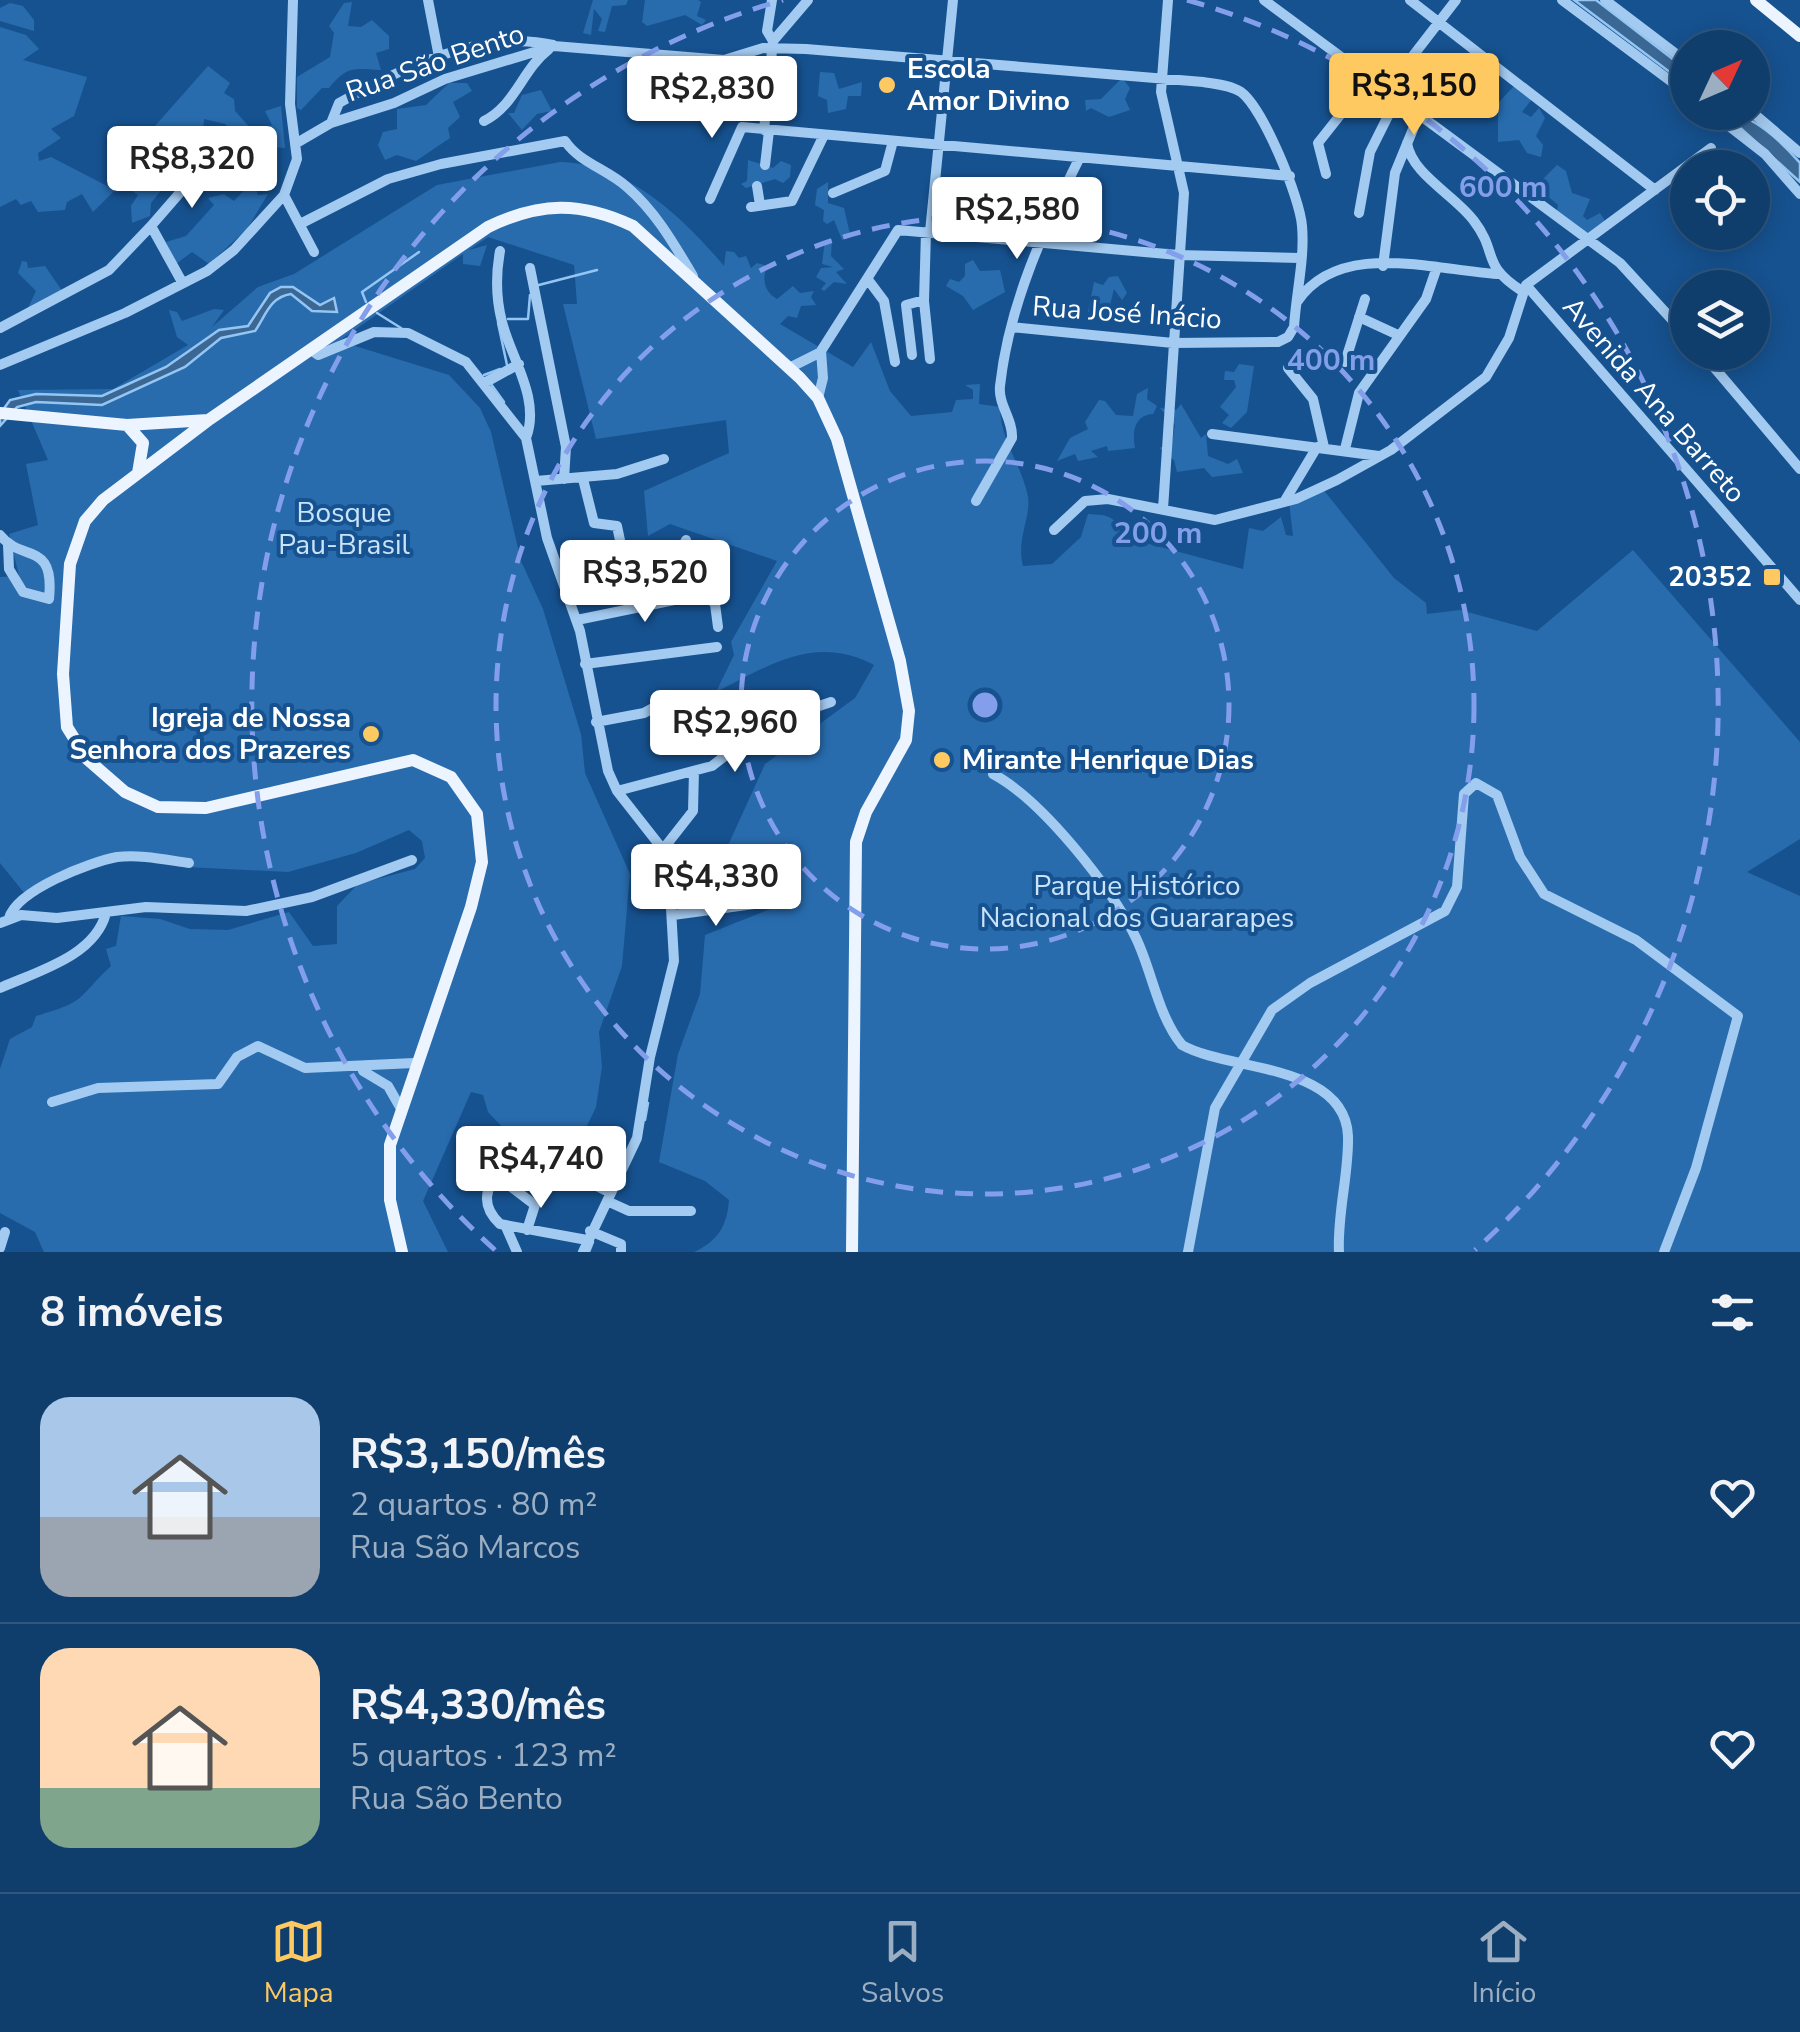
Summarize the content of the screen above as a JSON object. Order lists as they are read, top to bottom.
{
  "streets": {
    "street": ["Rua São Bento", "Rua José Inácio", "Avenida Ana Barreto"]
  },
  "crossings": [
    ["Rua São Bento", "Rua José Inácio"]
  ],
  "parks": ["Bosque Pau-Brasil", "Parque Histórico Nacional dos Guararapes"],
  "places": {
    "other": ["Escola Amor Divino", "Igreja de Nossa Senhora dos Prazeres", "Mirante Henrique Dias"],
    "transit": ["20352"]
  },
  "north": "top right",
  "page": {
    "price": [
      "R$3,150",
      "R$2,830",
      "R$8,320",
      "R$2,580",
      "R$3,520",
      "R$2,960",
      "R$4,330",
      "R$4,740"
    ],
    "heading": "8 imóveis",
    "list": [
      {
        "name": "R$3,150/mês",
        "note": "2 quartos · 80 m² · Rua São Marcos"
      },
      {
        "name": "R$4,330/mês",
        "note": "5 quartos · 123 m² · Rua São Bento"
      }
    ],
    "tabs": ["Mapa", "Salvos", "Início"]
  },
  "rings": ["600 m", "400 m", "200 m"]
}
